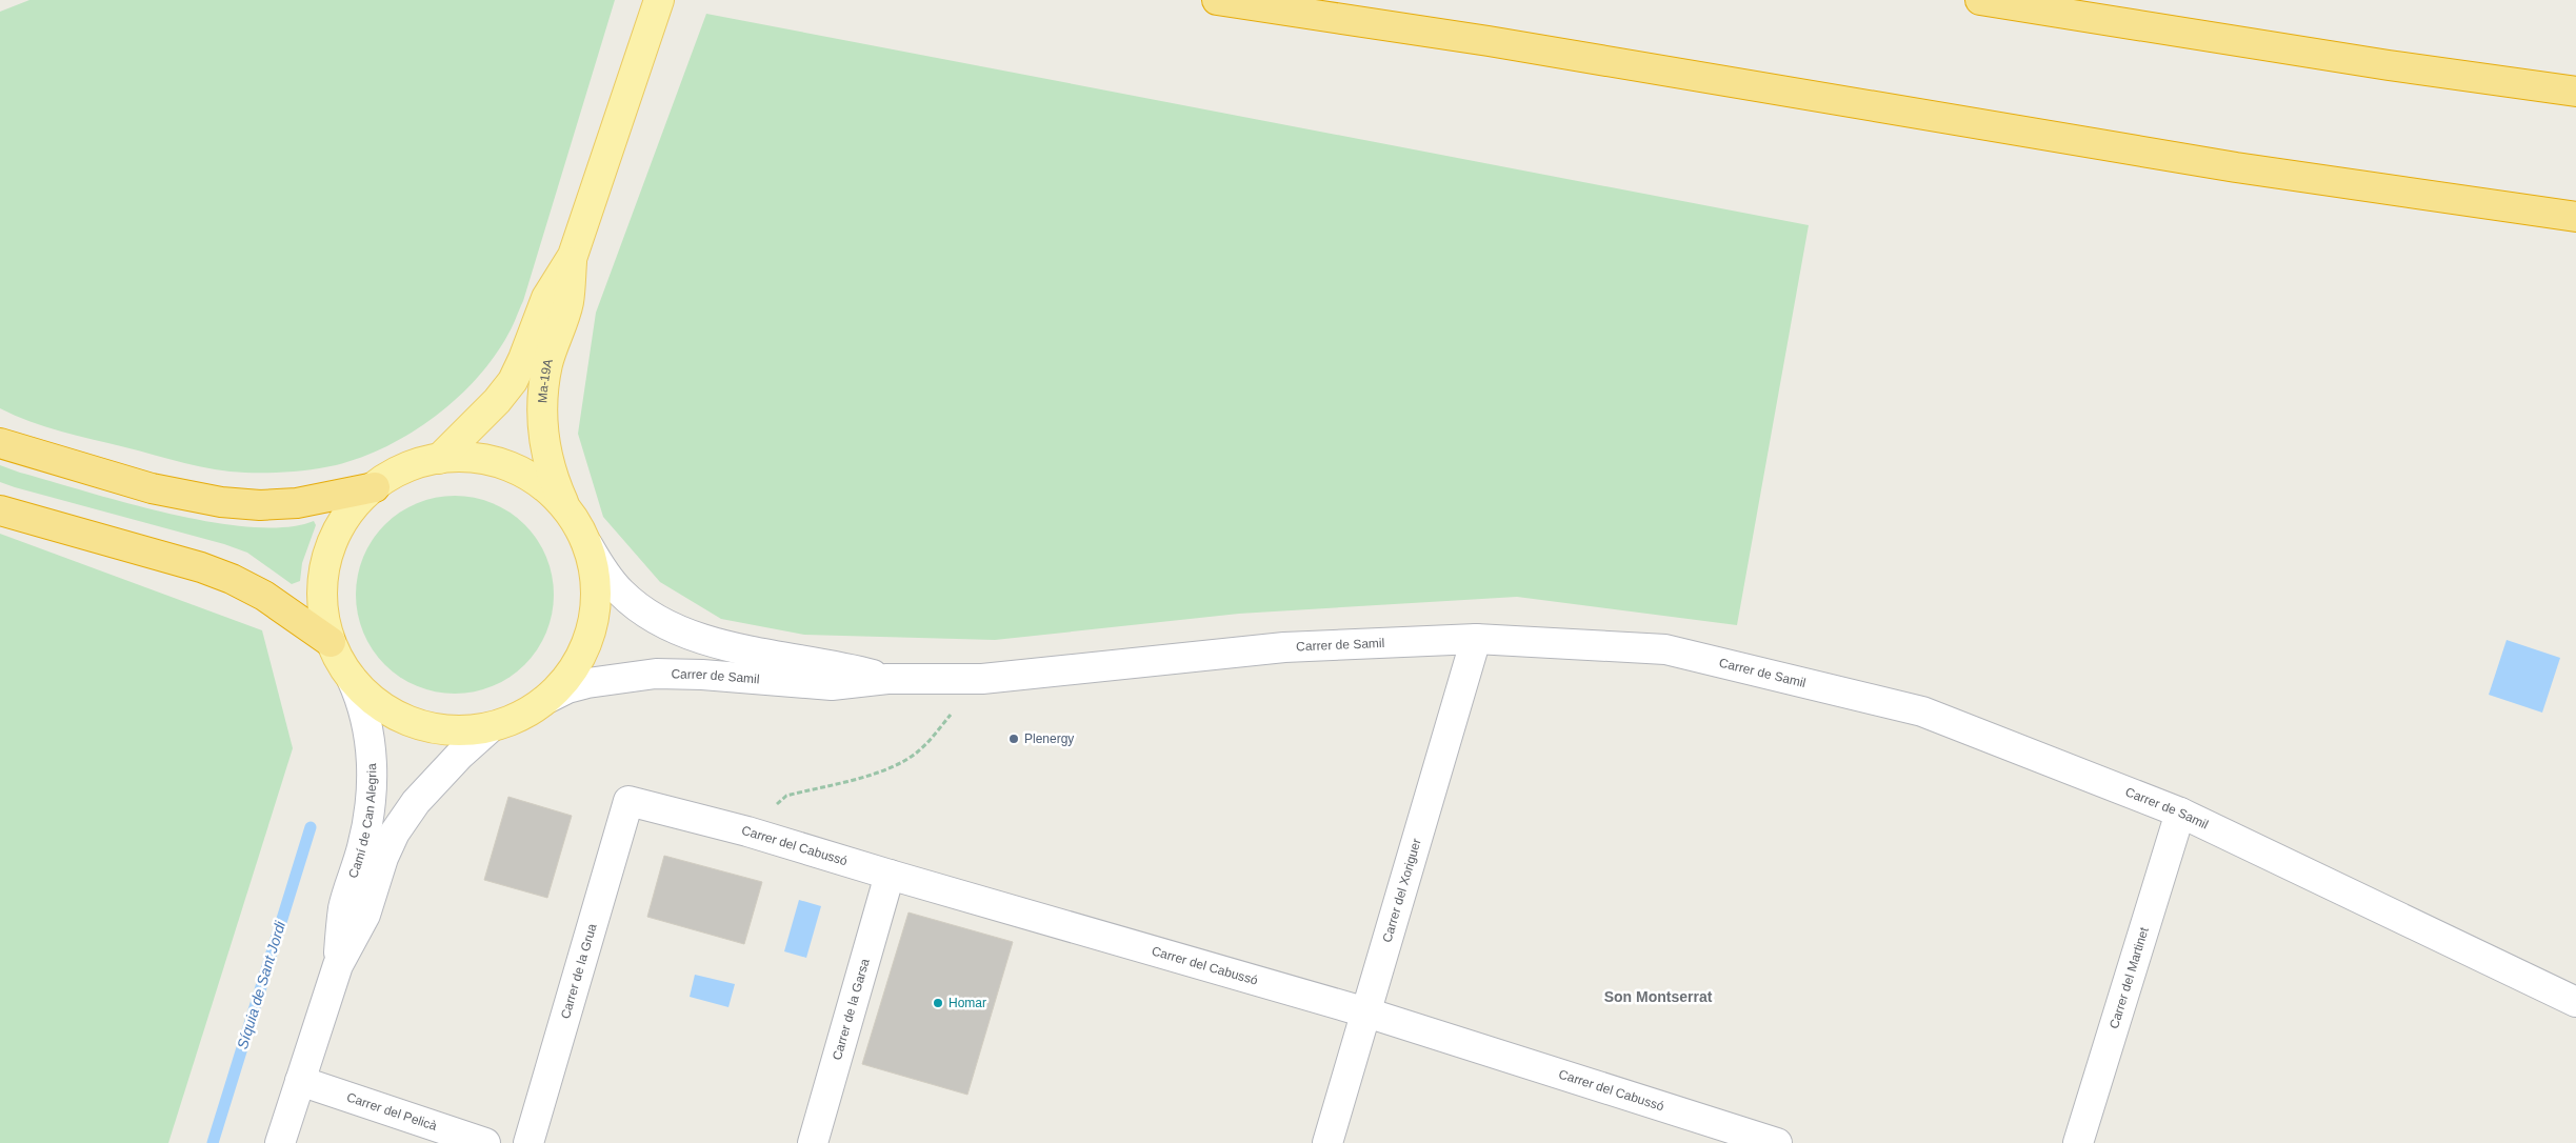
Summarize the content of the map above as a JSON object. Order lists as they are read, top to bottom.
{
  "streets": {
    "main road": ["Ma-19A"],
    "street": [
      "Carrer de Samil",
      "Camí de Can Alegria",
      "Carrer del Cabussó",
      "Carrer del Xoriguer",
      "Carrer de la Grua",
      "Carrer del Martinet",
      "Carrer de la Garsa",
      "Carrer del Pelicà"
    ]
  },
  "crossings": [
    ["Carrer de Samil", "Carrer del Xoriguer"],
    ["Carrer de Samil", "Carrer del Martinet"],
    ["Camí de Can Alegria", "Carrer del Pelicà"],
    ["Carrer del Cabussó", "Carrer del Xoriguer"],
    ["Carrer del Cabussó", "Carrer de la Grua"],
    ["Carrer del Cabussó", "Carrer de la Garsa"]
  ],
  "districts": ["Son Montserrat"],
  "water": ["Síquia de Sant Jordi"],
  "places": ["Plenergy", "Homar"]
}
